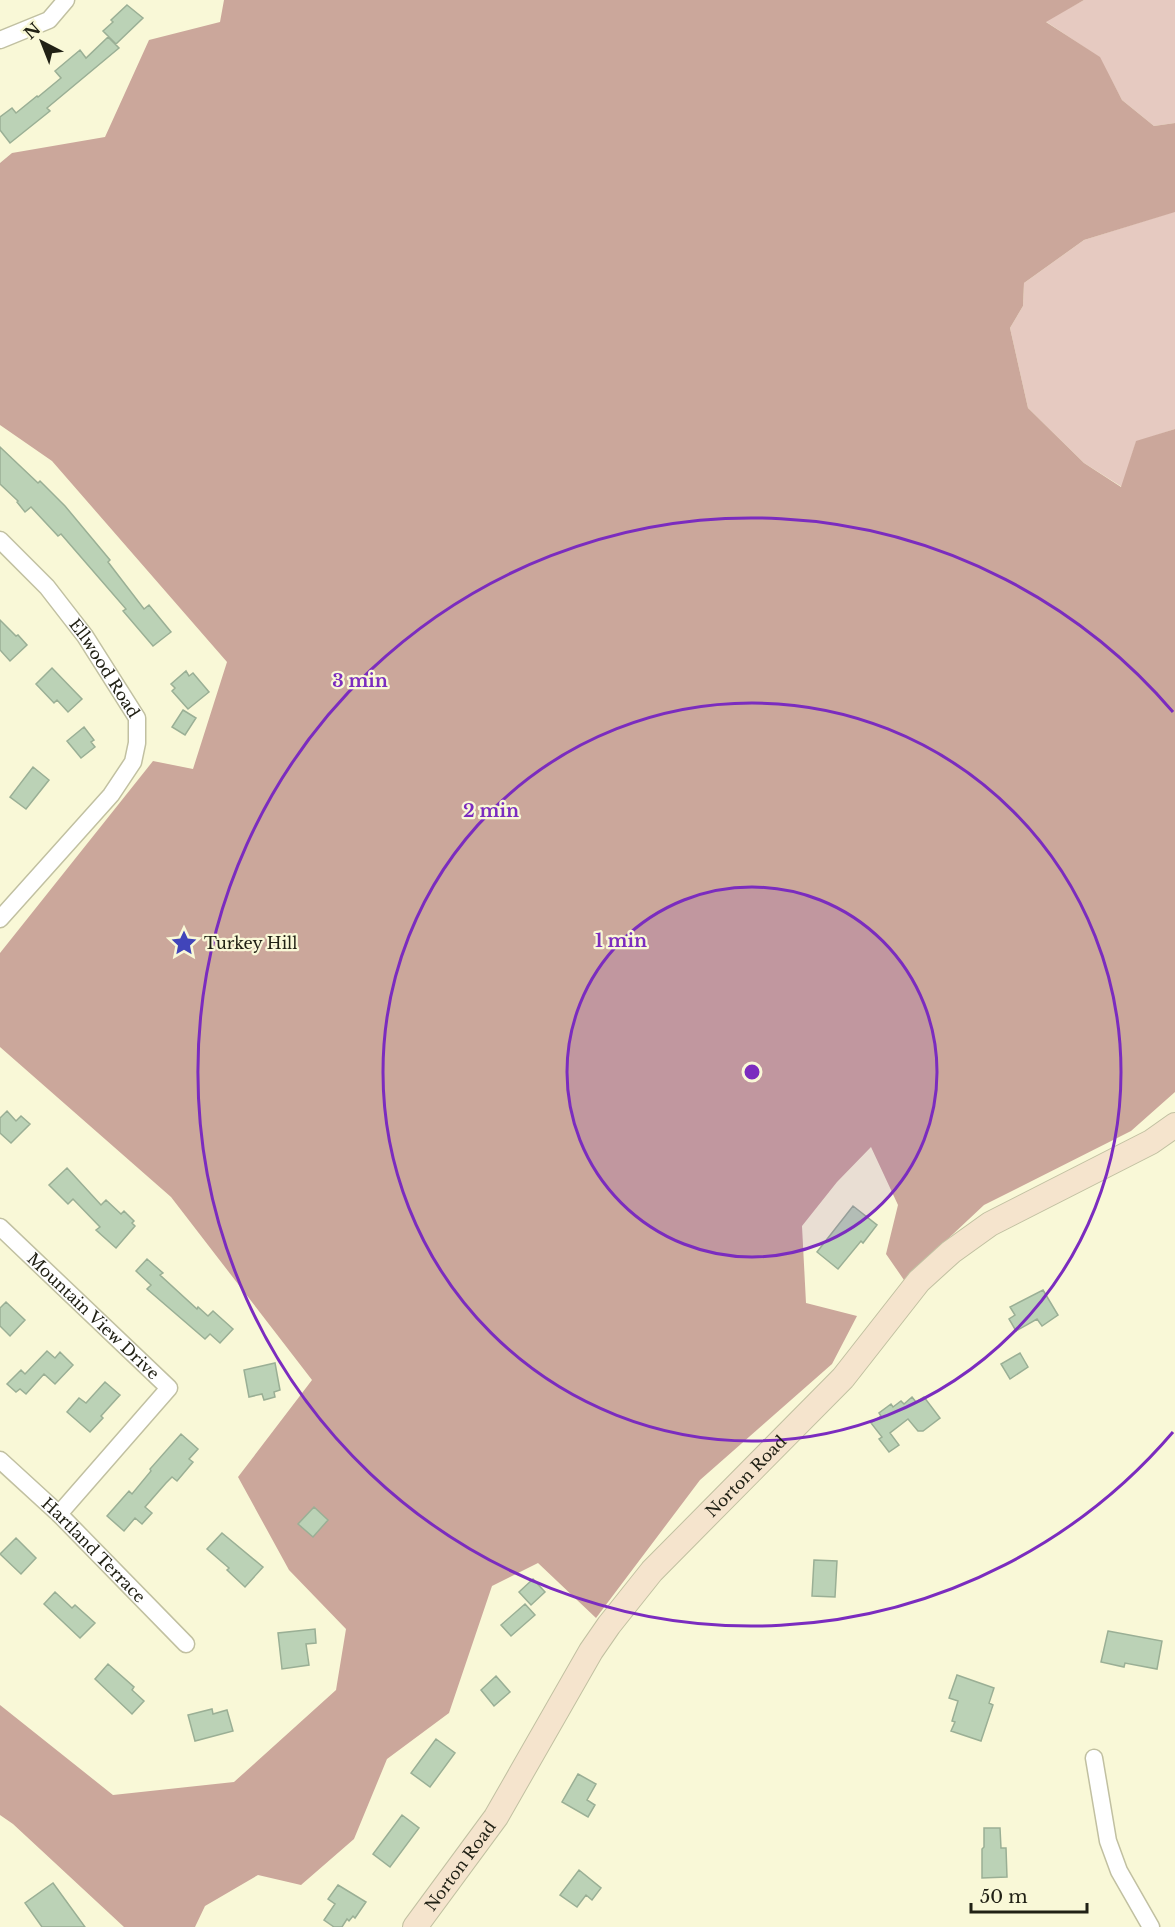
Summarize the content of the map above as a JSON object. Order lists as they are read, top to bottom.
{
  "streets": {
    "main road": ["Norton Road"],
    "street": ["Ellwood Road", "Mountain View Drive", "Hartland Terrace"]
  },
  "crossings": [
    ["Mountain View Drive", "Hartland Terrace"]
  ],
  "places": {
    "place": ["Turkey Hill"]
  },
  "scale_bar": "50 m",
  "north": "top left",
  "rings": ["3 min", "2 min", "1 min"]
}
